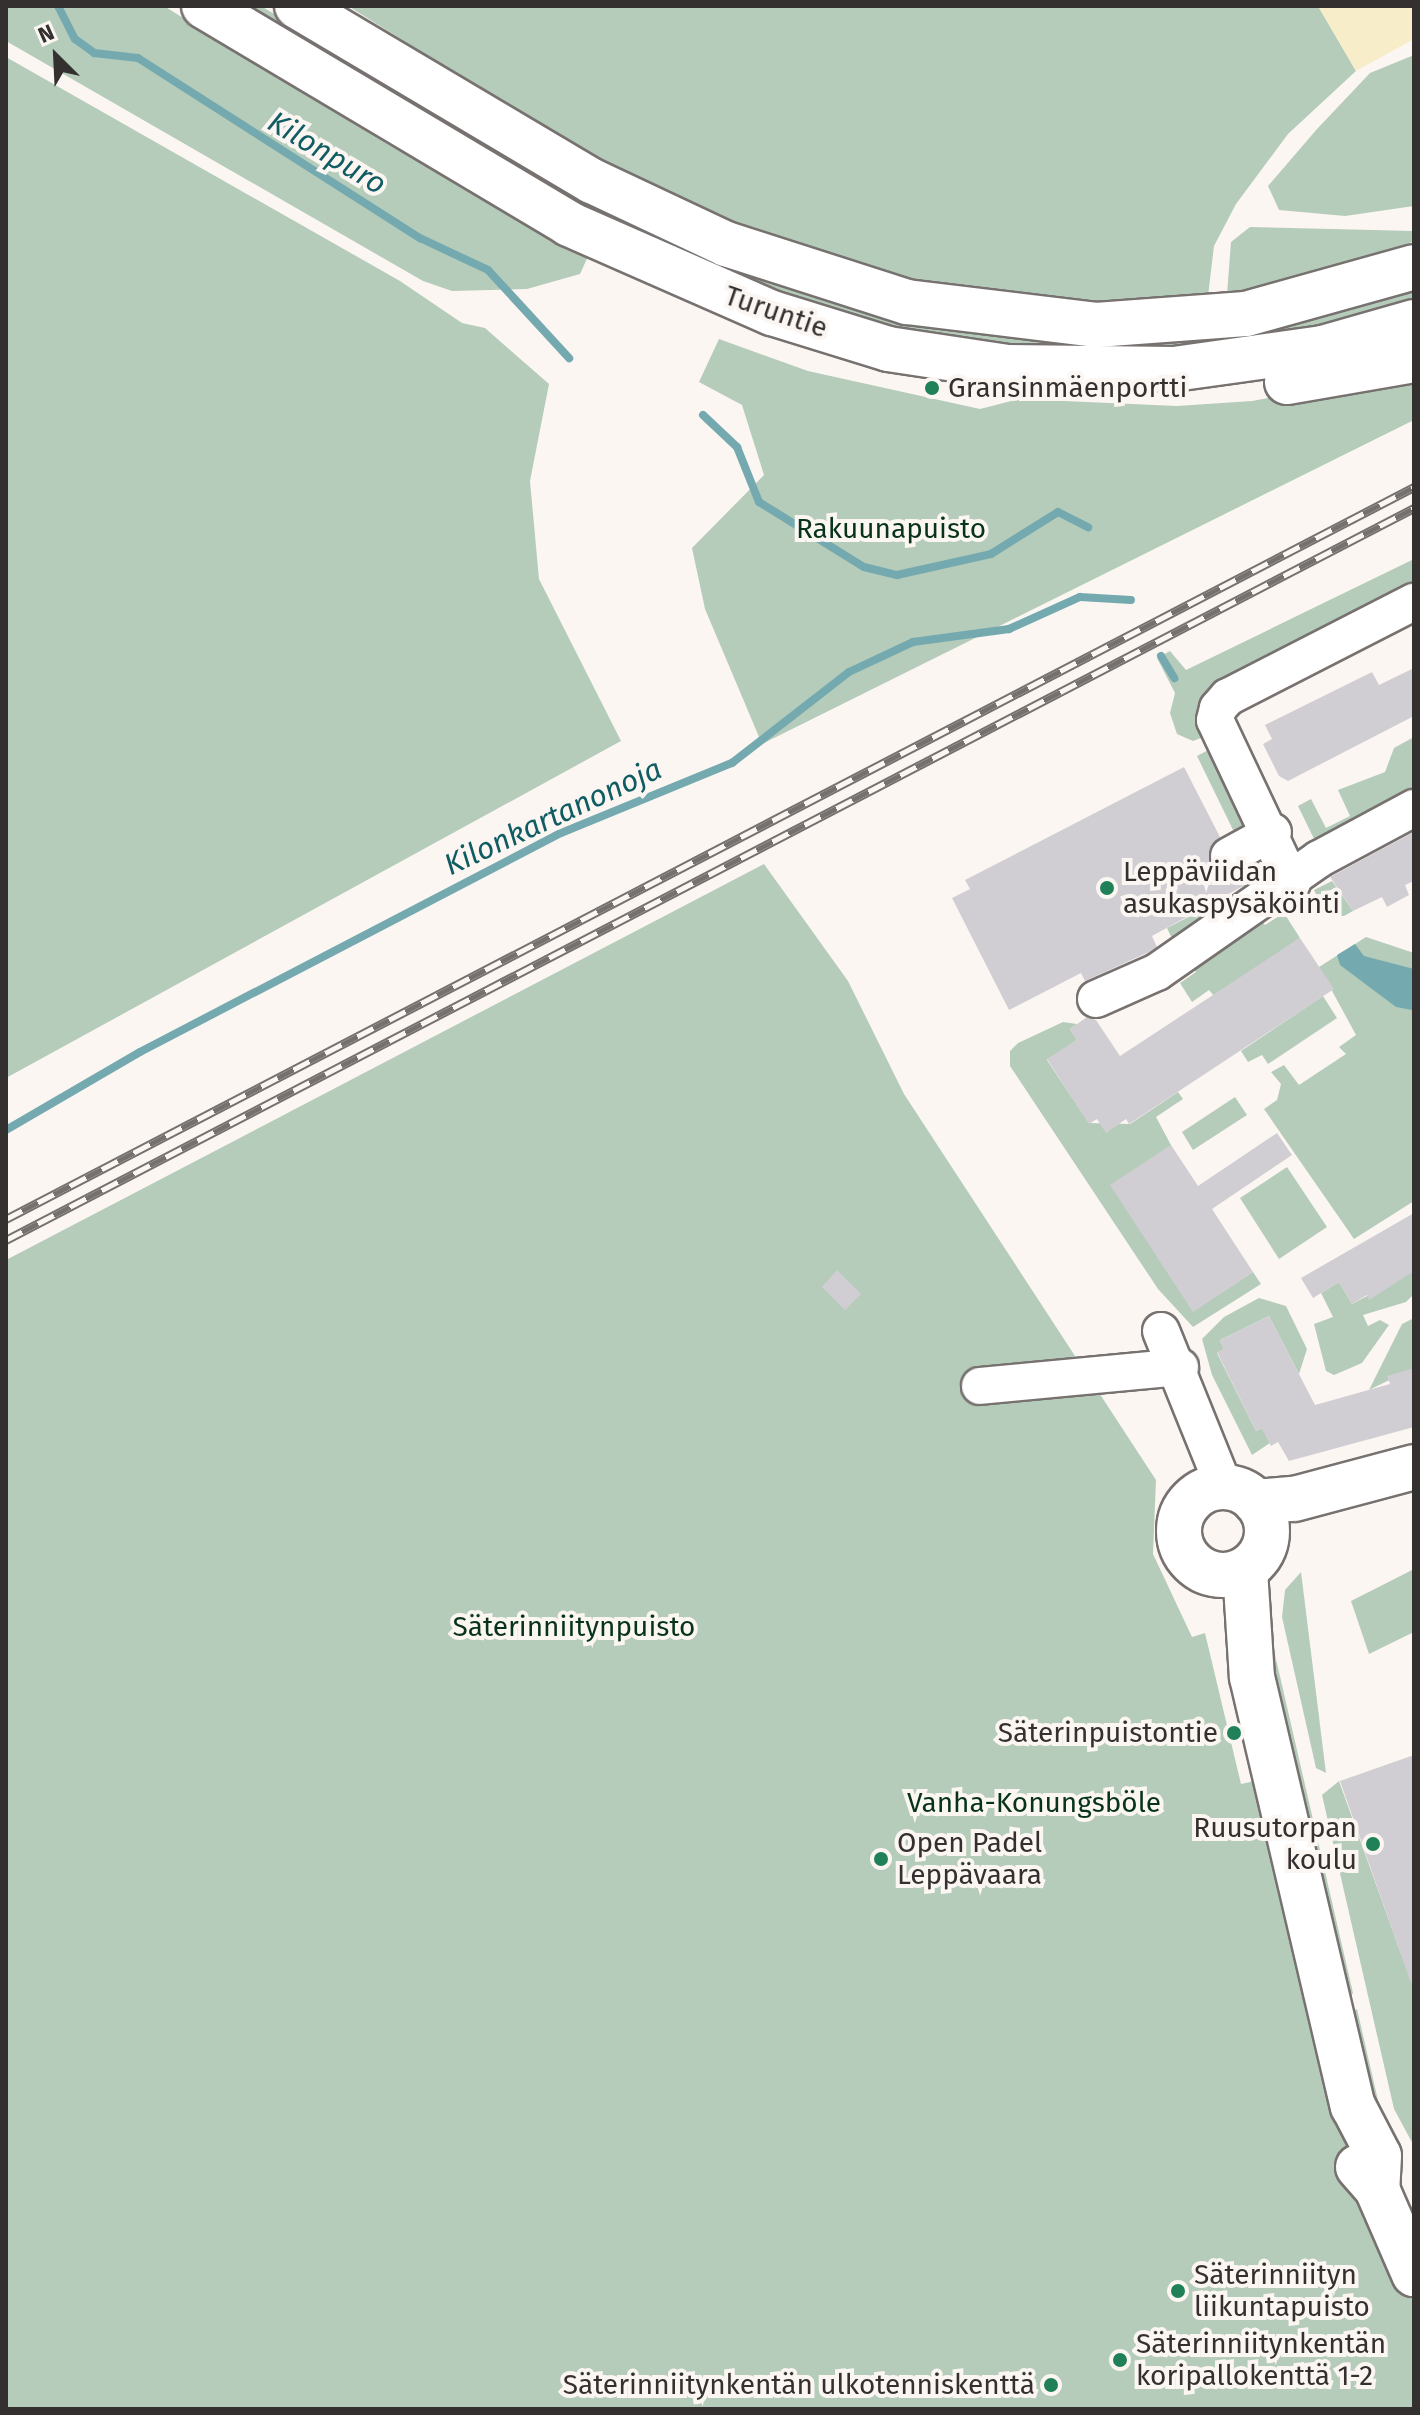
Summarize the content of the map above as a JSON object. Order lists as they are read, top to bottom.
{
  "streets": {
    "main road": ["Turuntie"]
  },
  "water": ["Kilonpuro", "Kilonkartanonoja"],
  "parks": ["Rakuunapuisto", "Säterinniitynpuisto", "Vanha-Konungsböle"],
  "places": [
    "Gransinmäenportti",
    "Leppäviidan asukaspysäköinti",
    "Säterinpuistontie",
    "Ruusutorpan koulu",
    "Open Padel Leppävaara",
    "Säterinniityn liikuntapuisto",
    "Säterinniitynkentän koripallokenttä 1-2",
    "Säterinniitynkentän ulkotenniskenttä"
  ],
  "north": "top left"
}
